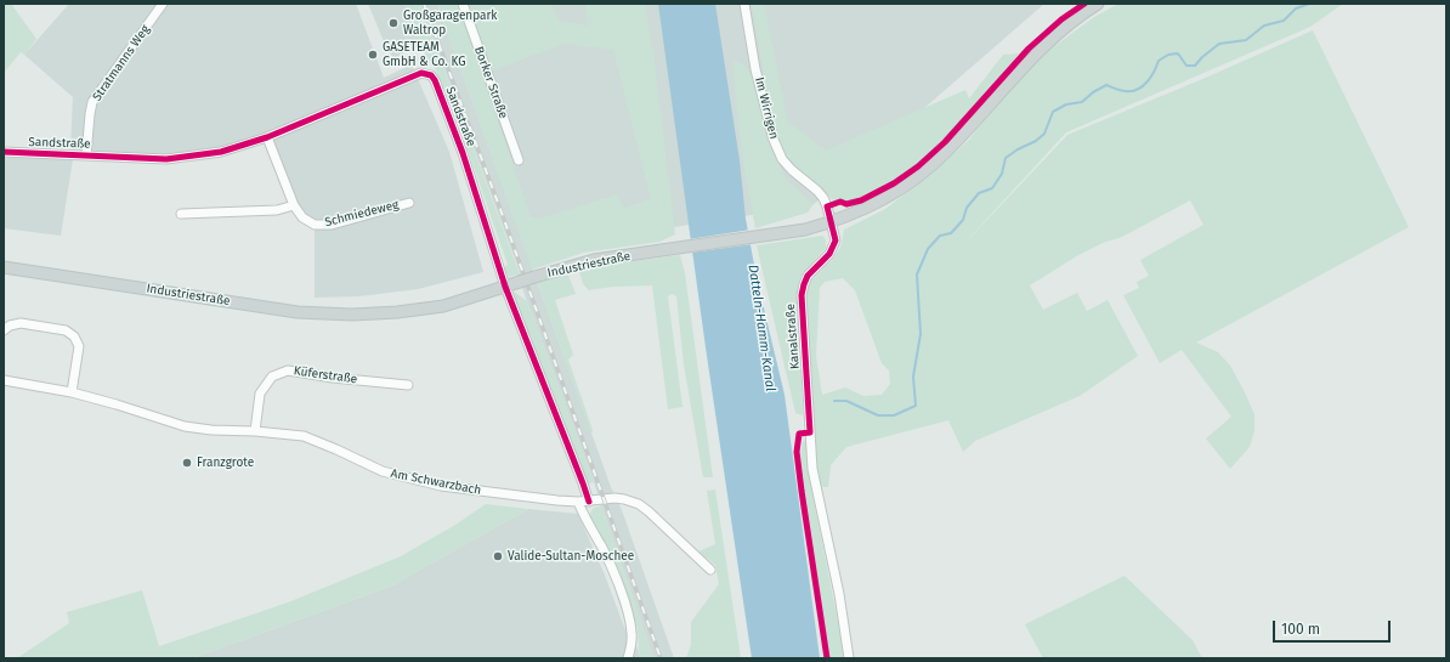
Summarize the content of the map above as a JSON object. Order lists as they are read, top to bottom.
{
  "streets": {
    "main road": ["Industriestraße"],
    "street": [
      "Stratmanns Weg",
      "Borker Straße",
      "Im Wirrigen",
      "Sandstraße",
      "Schmiedeweg",
      "Kanalstraße",
      "Küferstraße",
      "Am Schwarzbach"
    ]
  },
  "crossings": [
    ["Stratmanns Weg", "Sandstraße"],
    ["Im Wirrigen", "Industriestraße"],
    ["Im Wirrigen", "Kanalstraße"],
    ["Sandstraße", "Schmiedeweg"],
    ["Sandstraße", "Industriestraße"],
    ["Sandstraße", "Am Schwarzbach"],
    ["Industriestraße", "Kanalstraße"],
    ["Küferstraße", "Am Schwarzbach"]
  ],
  "water": ["Datteln-Hamm-Kanal"],
  "places": [
    "Großgaragenpark Waltrop",
    "GASETEAM GmbH & Co. KG",
    "Franzgrote",
    "Valide-Sultan-Moschee"
  ],
  "scale_bar": "100 m"
}
